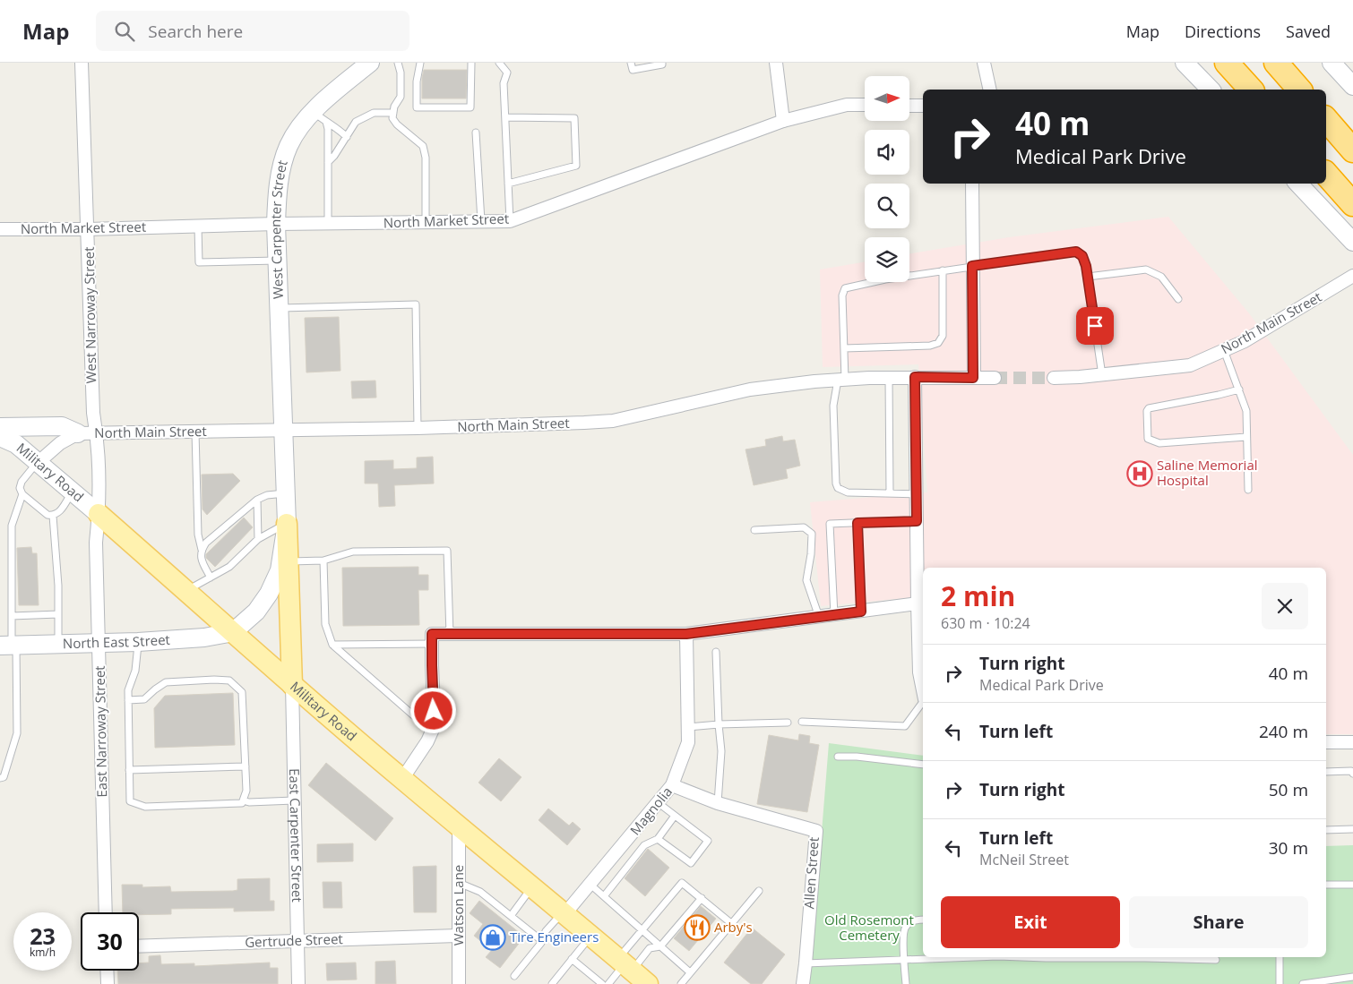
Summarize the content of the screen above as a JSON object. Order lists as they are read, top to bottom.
{
  "streets": {
    "main road": ["West Carpenter Street", "Military Road", "North East Street"],
    "street": [
      "North Market Street",
      "West Narroway Street",
      "North Main Street",
      "East Narroway Street",
      "Magnolia",
      "East Carpenter Street",
      "Allen Street",
      "Watson Lane",
      "Gertrude Street"
    ]
  },
  "crossings": [
    ["North Market Street", "West Carpenter Street"],
    ["North Market Street", "West Narroway Street"],
    ["West Carpenter Street", "North Main Street"],
    ["West Narroway Street", "North Main Street"],
    ["West Narroway Street", "East Narroway Street"],
    ["North Main Street", "Military Road"],
    ["North Main Street", "East Narroway Street"],
    ["Military Road", "North East Street"],
    ["Military Road", "East Narroway Street"],
    ["Military Road", "Magnolia"],
    ["Military Road", "East Carpenter Street"],
    ["Military Road", "Watson Lane"],
    ["North East Street", "East Narroway Street"],
    ["Magnolia", "Allen Street"],
    ["East Carpenter Street", "Gertrude Street"],
    ["Watson Lane", "Gertrude Street"]
  ],
  "parks": ["Old Rosemont Cemetery"],
  "places": {
    "hospital": ["Saline Memorial Hospital"],
    "restaurant": ["Arby's"],
    "shop": ["Tire Engineers"]
  },
  "north": "right",
  "page": {
    "header": "Map",
    "search": "Search here",
    "nav": ["Map", "Directions", "Saved"],
    "turn": ["40 m", "Medical Park Drive"],
    "heading": ["2 min", "630 m · 10:24"],
    "list": [
      {
        "name": "Turn right",
        "note": "Medical Park Drive",
        "value": "40 m"
      },
      {
        "name": "Turn left",
        "value": "240 m"
      },
      {
        "name": "Turn right",
        "value": "50 m"
      },
      {
        "name": "Turn left",
        "note": "McNeil Street",
        "value": "30 m"
      }
    ],
    "buttons": ["Exit", "Share"],
    "speed": "23 km/h",
    "limit": "30"
  }
}
